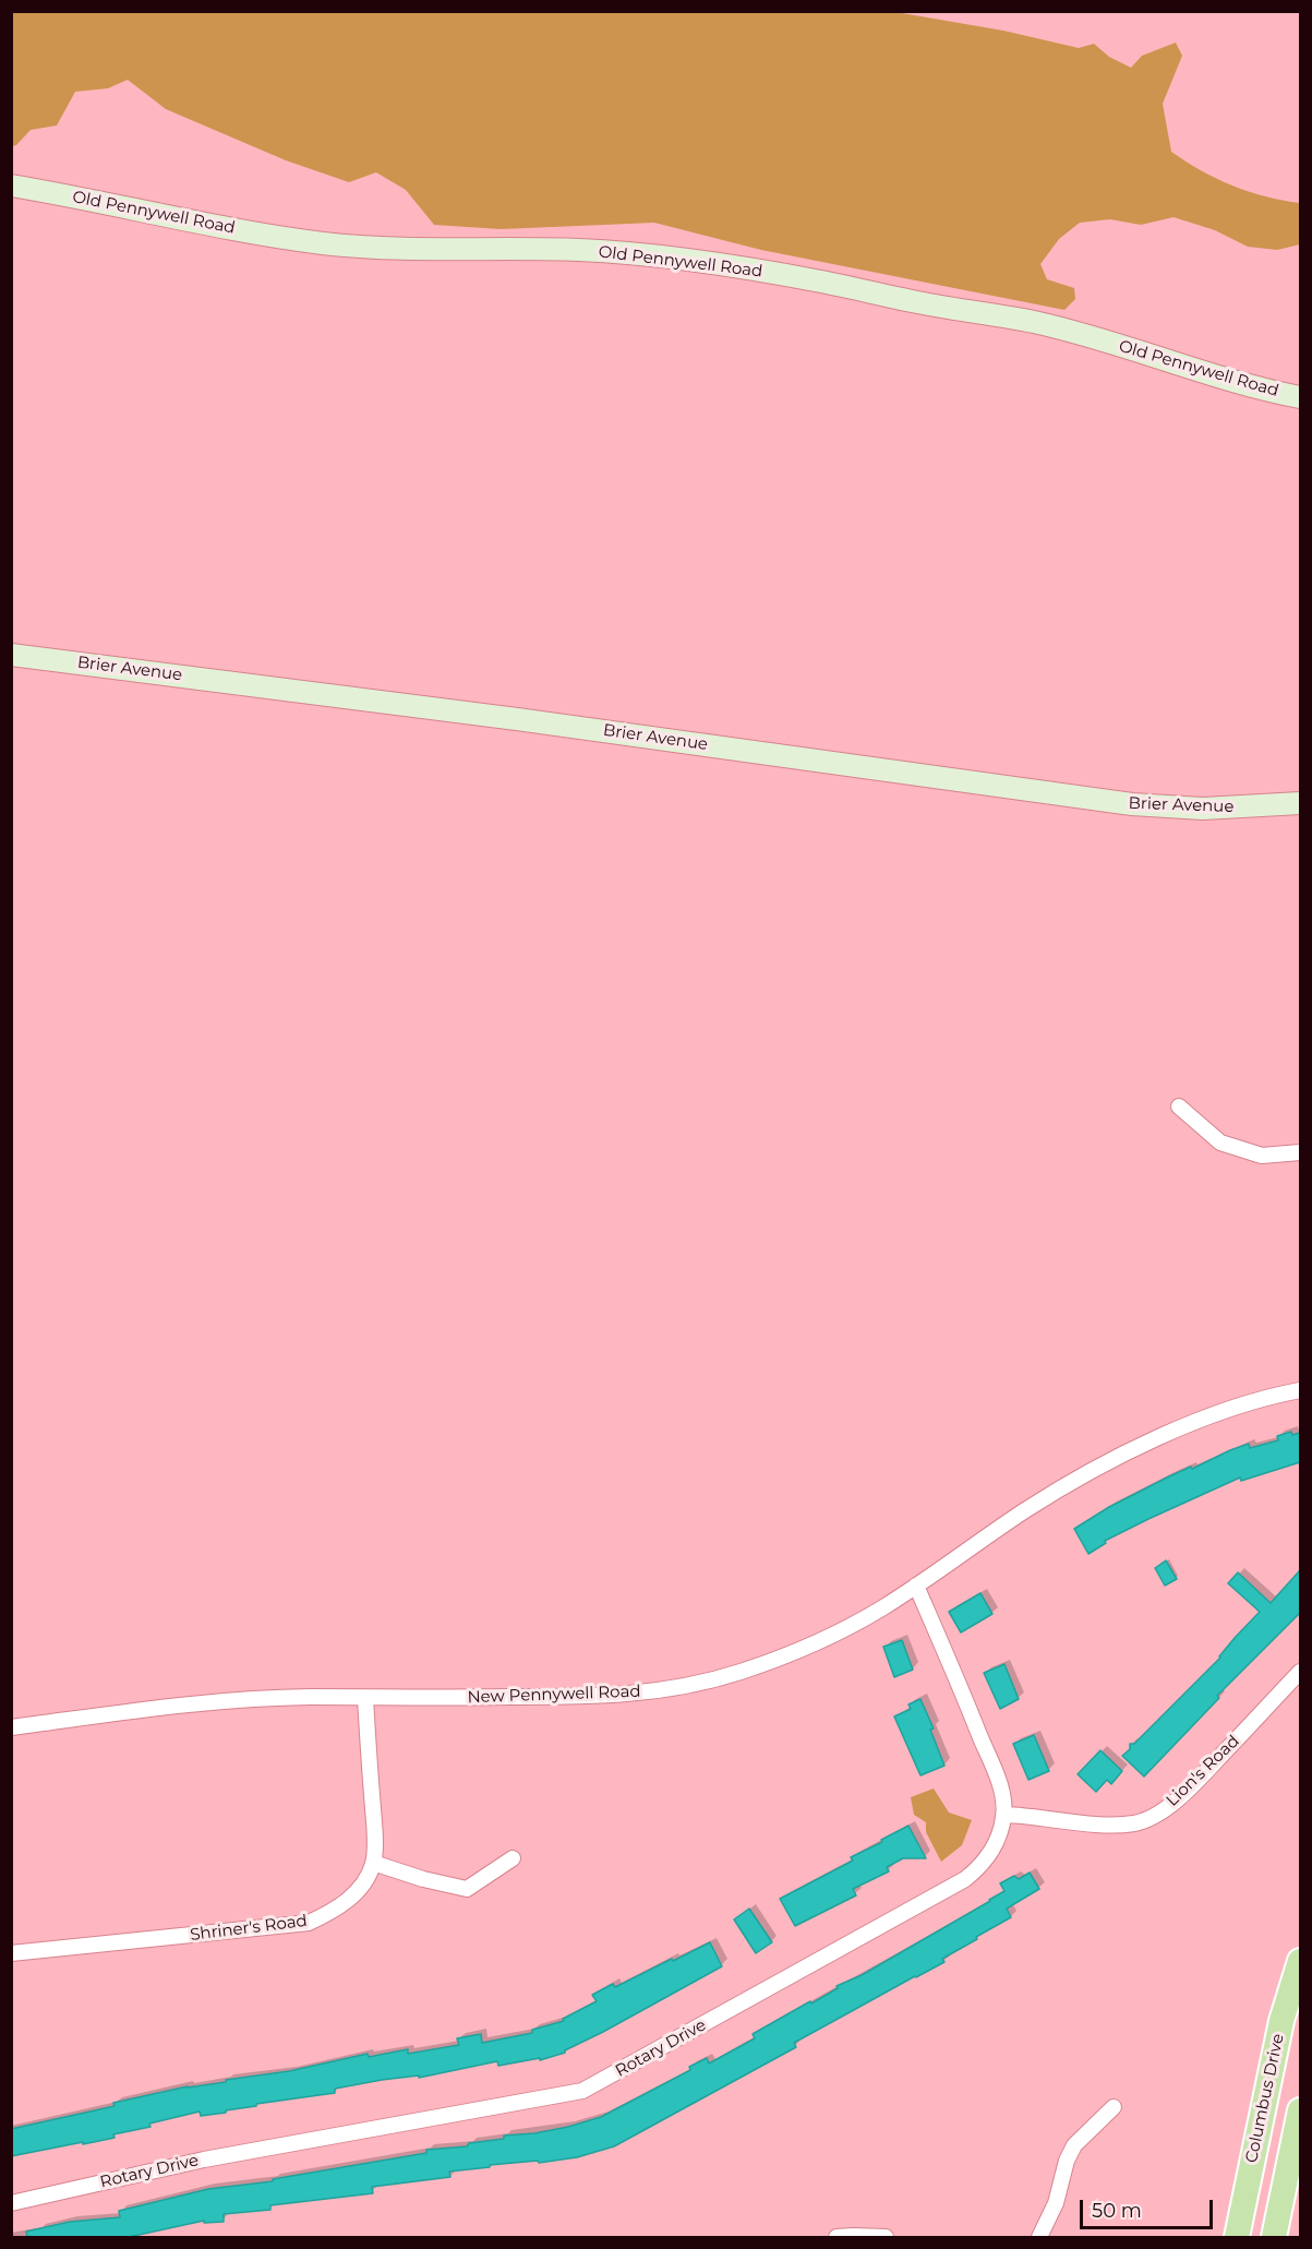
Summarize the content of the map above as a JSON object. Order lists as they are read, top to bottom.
{
  "streets": {
    "main road": ["Columbus Drive"],
    "street": [
      "Old Pennywell Road",
      "Brier Avenue",
      "New Pennywell Road",
      "Lion's Road",
      "Shriner's Road",
      "Rotary Drive"
    ]
  },
  "crossings": [
    ["New Pennywell Road", "Shriner's Road"],
    ["New Pennywell Road", "Rotary Drive"],
    ["Lion's Road", "Rotary Drive"]
  ],
  "scale_bar": "50 m"
}
